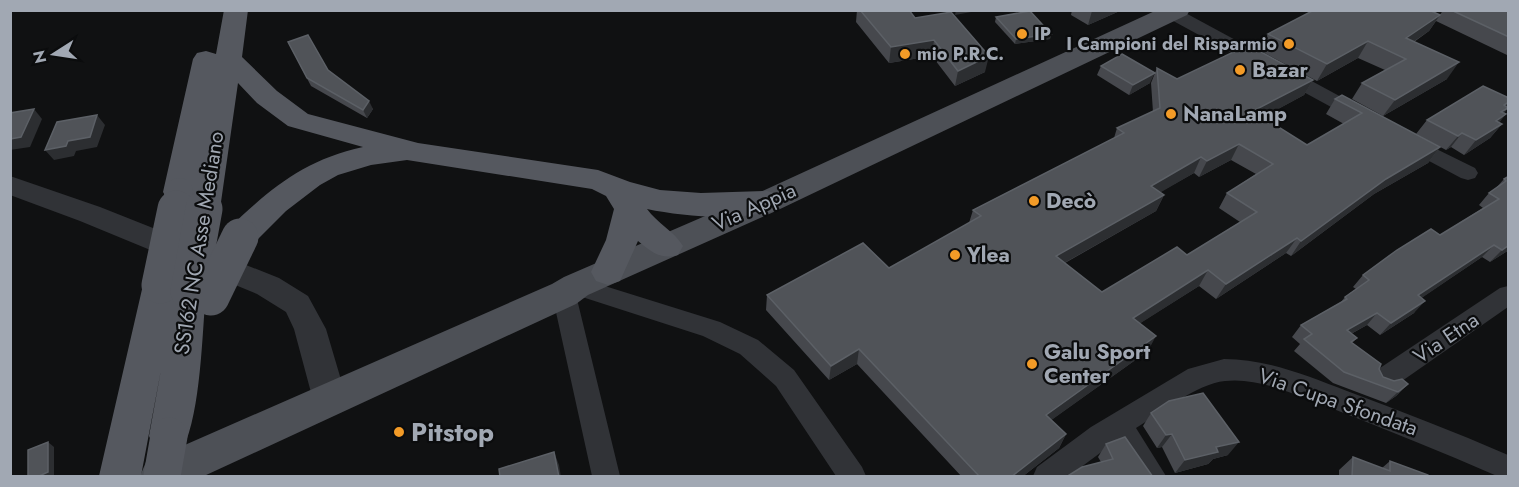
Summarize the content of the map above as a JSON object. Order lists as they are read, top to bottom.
{
  "streets": {
    "highway": ["SS162 NC Asse Mediano"],
    "main road": ["Via Appia"],
    "street": ["Via Etna", "Via Cupa Sfondata"]
  },
  "places": [
    "IP",
    "I Campioni del Risparmio",
    "mio P.R.C.",
    "Bazar",
    "NanaLamp",
    "Decò",
    "Ylea",
    "Galu Sport Center",
    "Pitstop"
  ],
  "north": "left"
}
